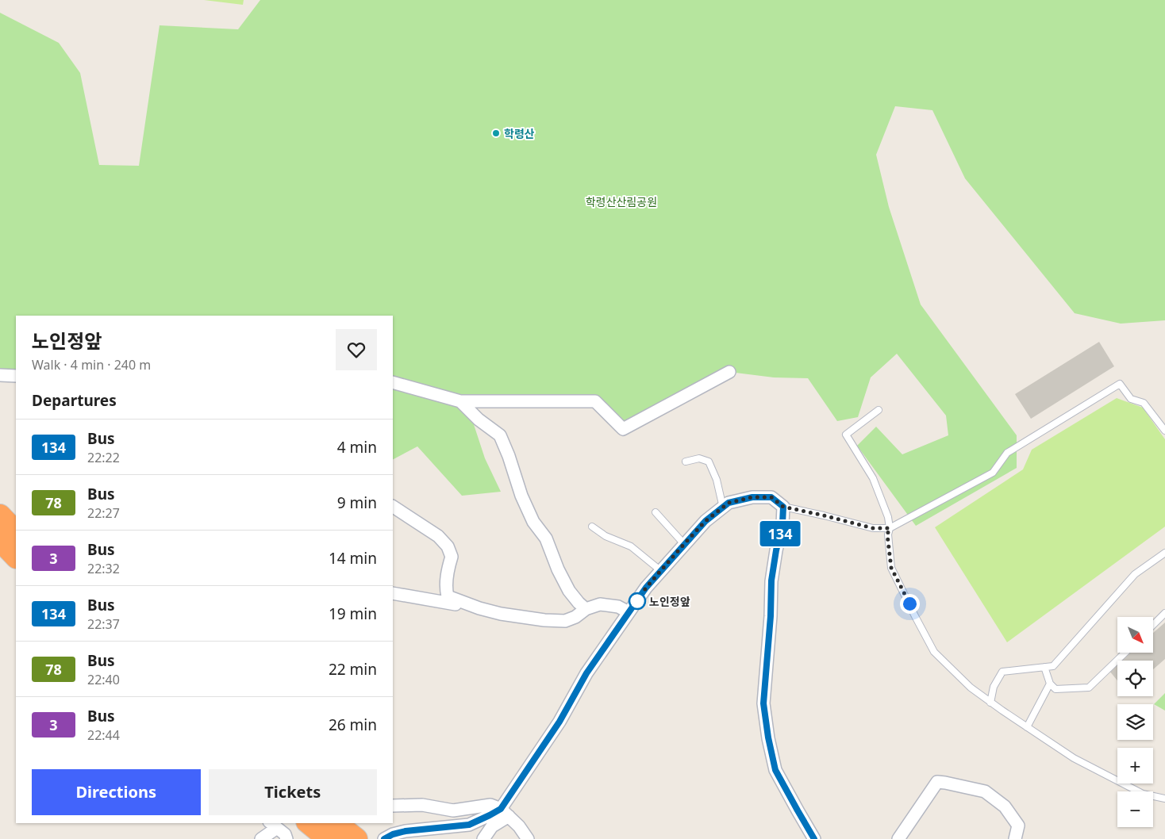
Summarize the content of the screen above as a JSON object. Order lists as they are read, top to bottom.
{
  "parks": ["학령산산림공원"],
  "places": ["학령산", "노인정앞"],
  "lines": ["bus line 134"],
  "north": "bottom right",
  "page": {
    "on_map": "134",
    "heading": [
      ["노인정앞", "Walk · 4 min · 240 m"],
      "Departures"
    ],
    "list": [
      {
        "mark": "134",
        "name": "Bus",
        "note": "22:22",
        "value": "4 min"
      },
      {
        "mark": "78",
        "name": "Bus",
        "note": "22:27",
        "value": "9 min"
      },
      {
        "mark": "3",
        "name": "Bus",
        "note": "22:32",
        "value": "14 min"
      },
      {
        "mark": "134",
        "name": "Bus",
        "note": "22:37",
        "value": "19 min"
      },
      {
        "mark": "78",
        "name": "Bus",
        "note": "22:40",
        "value": "22 min"
      },
      {
        "mark": "3",
        "name": "Bus",
        "note": "22:44",
        "value": "26 min"
      }
    ],
    "map_buttons": ["+", "−"],
    "buttons": ["Directions", "Tickets"]
  }
}
